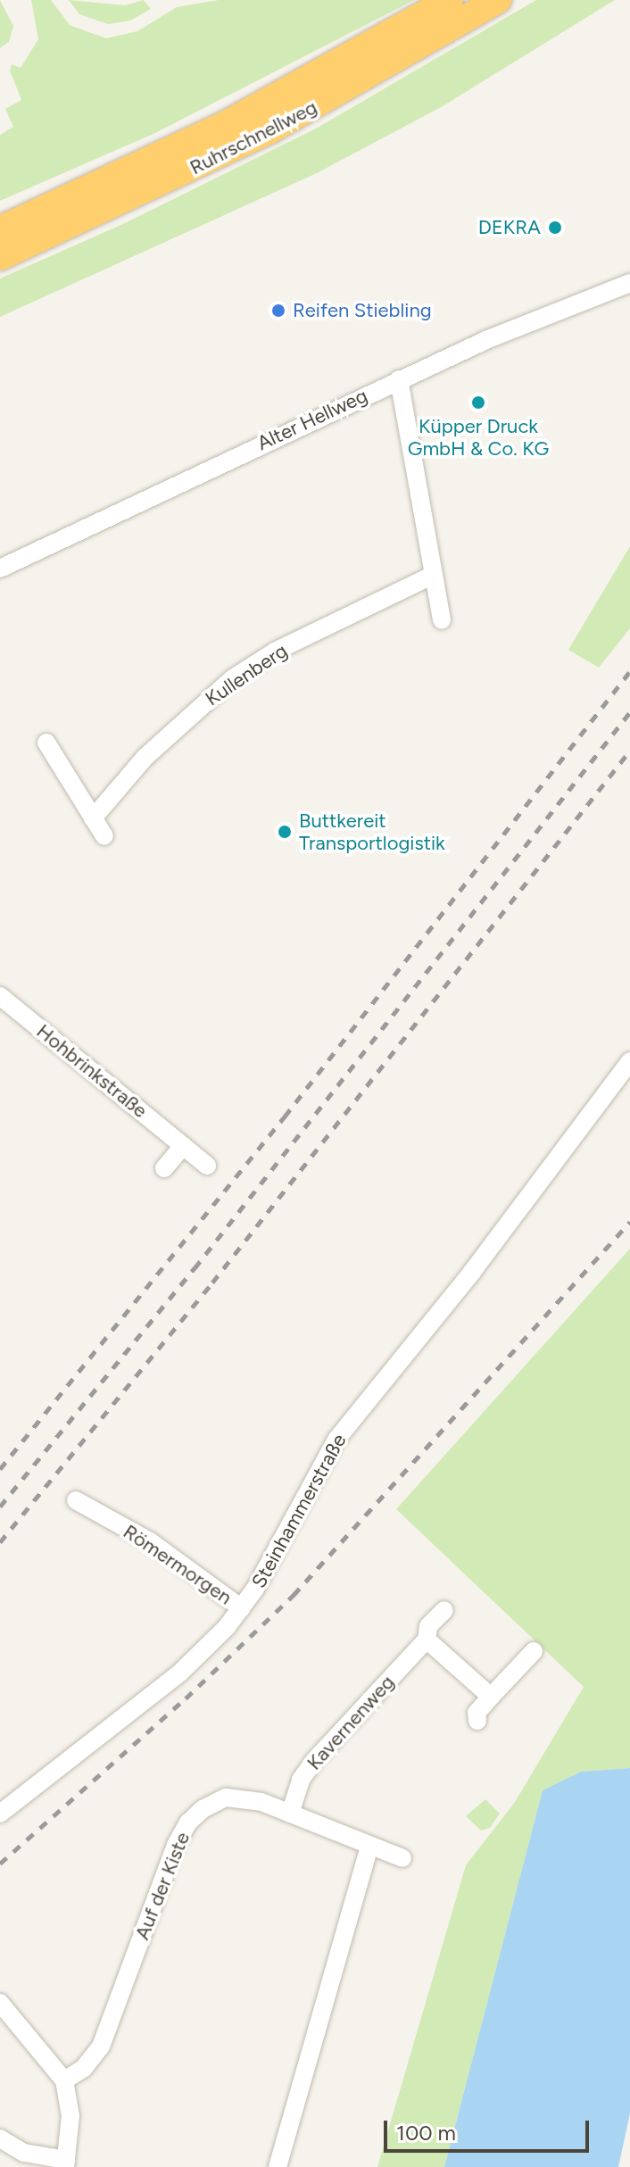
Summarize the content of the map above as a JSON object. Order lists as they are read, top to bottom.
{
  "streets": {
    "highway": ["Ruhrschnellweg"],
    "street": [
      "Alter Hellweg",
      "Kullenberg",
      "Hohbrinkstraße",
      "Steinhammerstraße",
      "Römermorgen",
      "Kavernenweg",
      "Auf der Kiste"
    ]
  },
  "crossings": [
    ["Steinhammerstraße", "Römermorgen"],
    ["Kavernenweg", "Auf der Kiste"]
  ],
  "places": [
    "DEKRA",
    "Reifen Stiebling",
    "Küpper Druck GmbH & Co. KG",
    "Buttkereit Transportlogistik"
  ],
  "scale_bar": "100 m"
}
